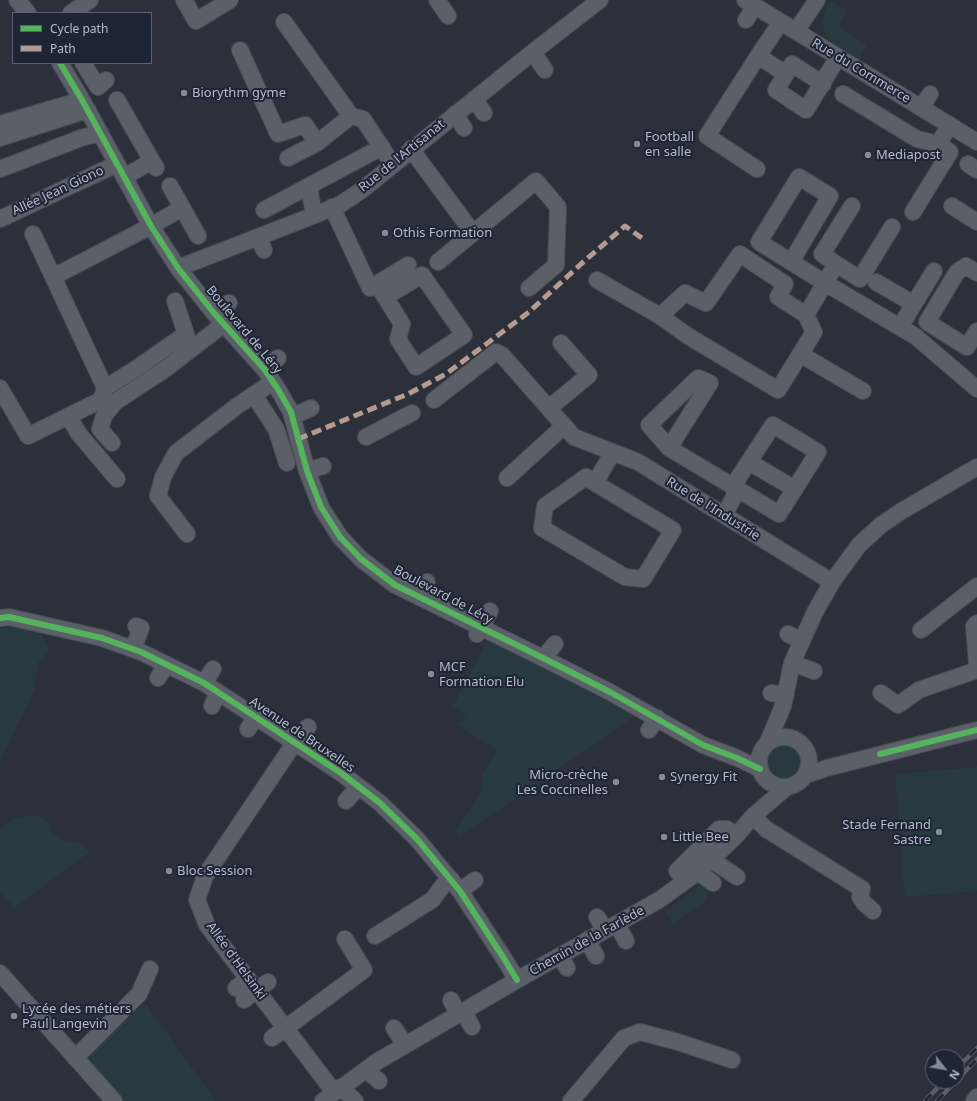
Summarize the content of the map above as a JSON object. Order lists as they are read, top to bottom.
{
  "streets": {
    "street": [
      "Rue du Commerce",
      "Rue de l'Artisanat",
      "Allée Jean Giono",
      "Boulevard de Léry",
      "Rue de l'Industrie",
      "Avenue de Bruxelles",
      "Chemin de la Farlède",
      "Allée d'Helsinki"
    ]
  },
  "crossings": [
    ["Rue de l'Artisanat", "Boulevard de Léry"],
    ["Allée Jean Giono", "Boulevard de Léry"],
    ["Boulevard de Léry", "Chemin de la Farlède"],
    ["Avenue de Bruxelles", "Chemin de la Farlède"],
    ["Avenue de Bruxelles", "Allée d'Helsinki"],
    ["Chemin de la Farlède", "Allée d'Helsinki"]
  ],
  "places": [
    "Biorythm gyme",
    "Football en salle",
    "Mediapost",
    "Othis Formation",
    "MCF Formation Elu",
    "Synergy Fit",
    "Micro-crèche Les Coccinelles",
    "Stade Fernand Sastre",
    "Little Bee",
    "Bloc Session",
    "Lycée des métiers Paul Langevin"
  ],
  "legend": ["Cycle path", "Path"],
  "north": "bottom right"
}
